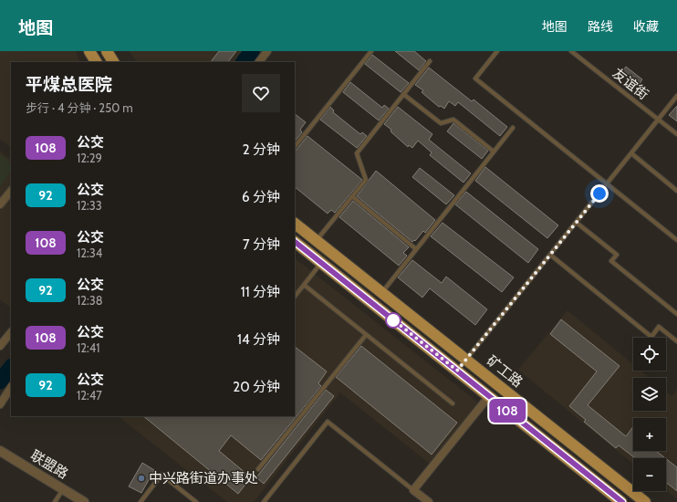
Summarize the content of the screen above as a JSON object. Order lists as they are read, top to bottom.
{
  "streets": {
    "main road": ["矿工路"],
    "street": ["联盟路"],
    "lane": ["友谊街"]
  },
  "places": ["中兴路街道办事处"],
  "lines": ["bus line 108"],
  "page": {
    "header": "地图",
    "nav": ["地图", "路线", "收藏"],
    "on_map": "108",
    "heading": ["平煤总医院", "步行 · 4 分钟 · 250 m"],
    "list": [
      {
        "mark": "108",
        "name": "公交",
        "note": "12:29",
        "value": "2 分钟"
      },
      {
        "mark": "92",
        "name": "公交",
        "note": "12:33",
        "value": "6 分钟"
      },
      {
        "mark": "108",
        "name": "公交",
        "note": "12:34",
        "value": "7 分钟"
      },
      {
        "mark": "92",
        "name": "公交",
        "note": "12:38",
        "value": "11 分钟"
      },
      {
        "mark": "108",
        "name": "公交",
        "note": "12:41",
        "value": "14 分钟"
      },
      {
        "mark": "92",
        "name": "公交",
        "note": "12:47",
        "value": "20 分钟"
      }
    ],
    "map_buttons": ["+", "−"]
  }
}
